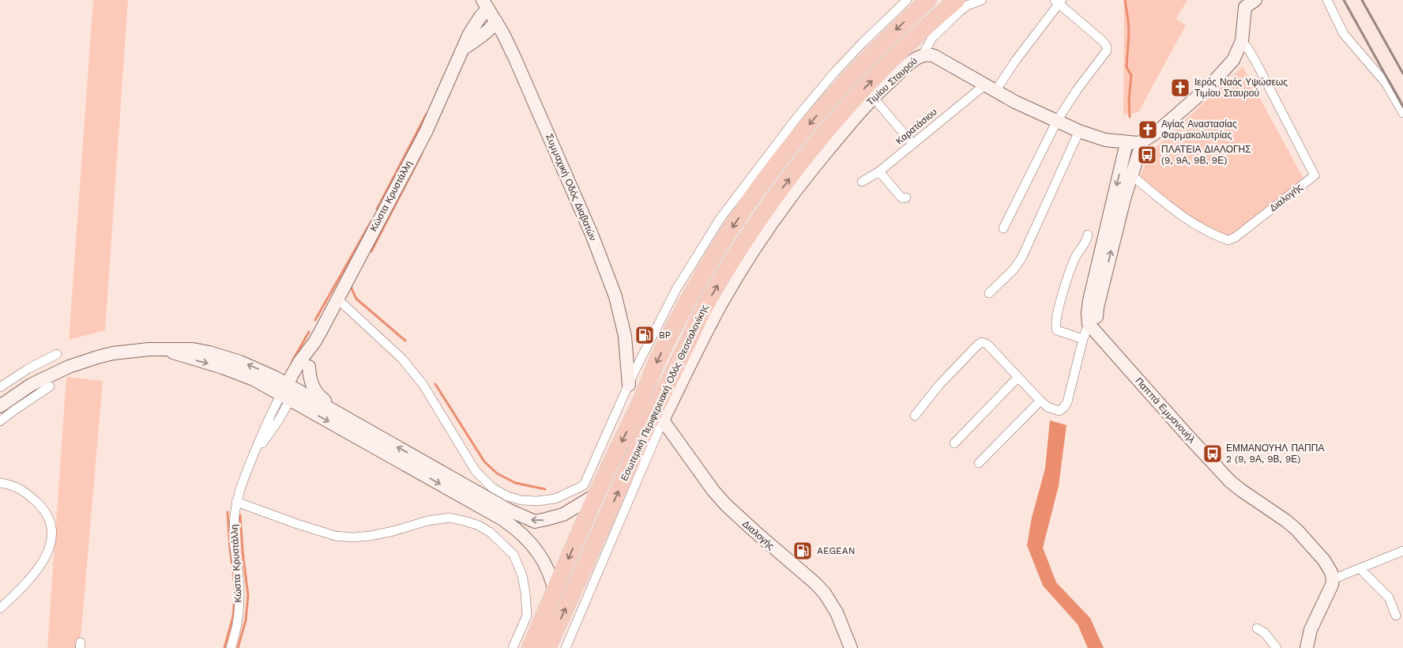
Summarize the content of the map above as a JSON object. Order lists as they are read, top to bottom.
{
  "streets": {
    "highway": ["Εσωτερική Περιφερειακή Οδός Θεσσαλονίκης"],
    "street": [
      "Τιμίου Σταυρού",
      "Καρατάσιου",
      "Συμμαχική Οδός Διαβατών",
      "Κώστα Κρυστάλλη",
      "Διαλογής",
      "Παππά Εμμανουήλ"
    ]
  },
  "crossings": [
    ["Τιμίου Σταυρού", "Καρατάσιου"],
    ["Τιμίου Σταυρού", "Διαλογής"],
    ["Συμμαχική Οδός Διαβατών", "Κώστα Κρυστάλλη"]
  ],
  "places": {
    "church": ["Ιερός Ναός Υψώσεως Τιμίου Σταυρού", "Αγίας Αναστασίας Φαρμακολυτρίας"],
    "bus stop": ["ΠΛΑΤΕΙΑ ΔΙΑΛΟΓΗΣ (9, 9Α, 9Β, 9Ε)", "ΕΜΜΑΝΟΥΗΛ ΠΑΠΠΑ 2 (9, 9Α, 9Β, 9Ε)"],
    "fuel station": ["BP", "AEGEAN"]
  }
}
